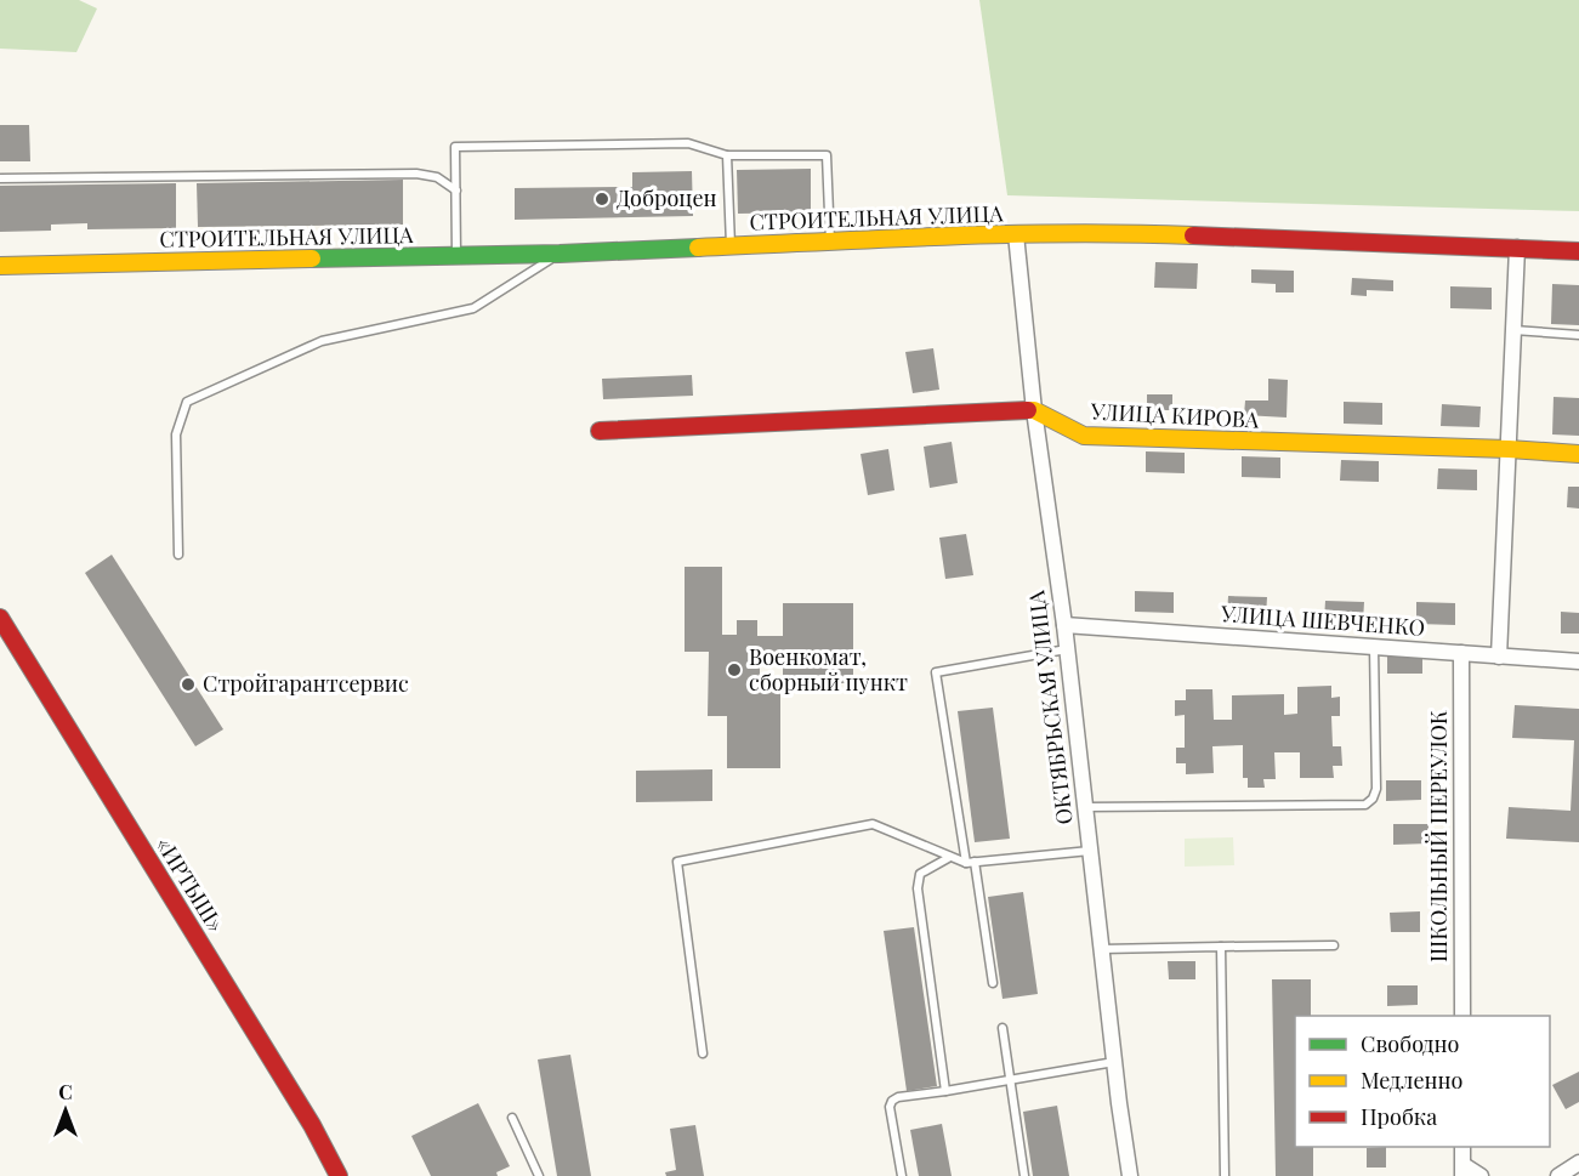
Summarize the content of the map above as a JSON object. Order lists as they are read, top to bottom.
{
  "streets": {
    "main road": ["СТРОИТЕЛЬНАЯ УЛИЦА", "УЛИЦА КИРОВА", "«ИРТЫШ»"],
    "street": ["УЛИЦА ШЕВЧЕНКО", "ОКТЯБРЬСКАЯ УЛИЦА", "ШКОЛЬНЫЙ ПЕРЕУЛОК"]
  },
  "crossings": [
    ["СТРОИТЕЛЬНАЯ УЛИЦА", "ОКТЯБРЬСКАЯ УЛИЦА"],
    ["УЛИЦА КИРОВА", "ОКТЯБРЬСКАЯ УЛИЦА"],
    ["УЛИЦА ШЕВЧЕНКО", "ОКТЯБРЬСКАЯ УЛИЦА"],
    ["УЛИЦА ШЕВЧЕНКО", "ШКОЛЬНЫЙ ПЕРЕУЛОК"]
  ],
  "places": ["Доброцен", "Военкомат, сборный пункт", "Стройгарантсервис"],
  "legend": ["Свободно", "Медленно", "Пробка"],
  "north": "top"
}
